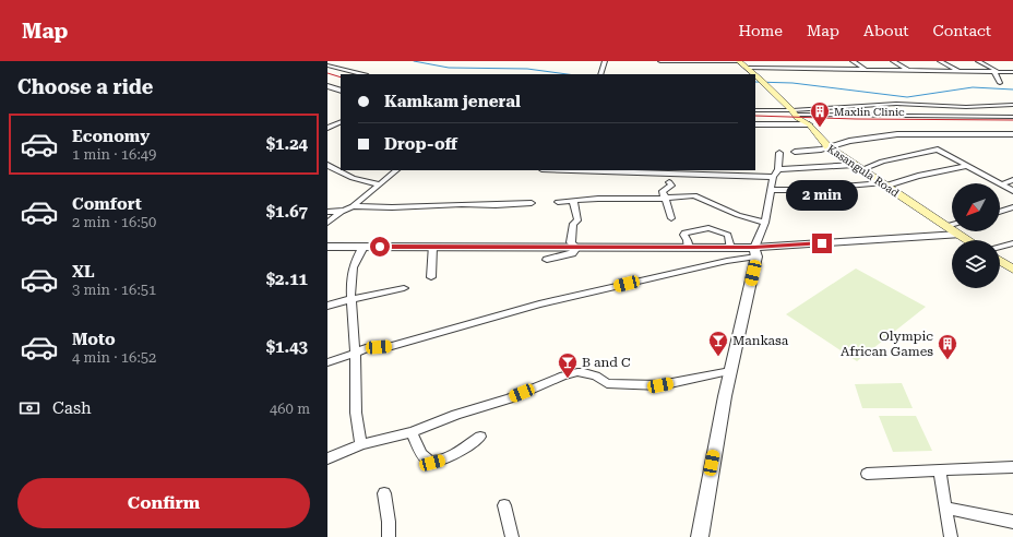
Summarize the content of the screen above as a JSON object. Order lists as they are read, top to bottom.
{
  "streets": {
    "main road": ["Kasangula Road"]
  },
  "places": {
    "building": ["Maxlin Clinic", "Olympic African Games"],
    "bar": ["Mankasa", "B and C"]
  },
  "north": "bottom left",
  "page": {
    "header": "Map",
    "nav": [
      "Home",
      "Map",
      "About",
      "Contact"
    ],
    "heading": "Choose a ride",
    "banner": ["Kamkam jeneral", "Drop-off"],
    "list": [
      {
        "name": "Economy",
        "note": "1 min · 16:49",
        "value": "$1.24"
      },
      {
        "name": "Comfort",
        "note": "2 min · 16:50",
        "value": "$1.67"
      },
      {
        "name": "XL",
        "note": "3 min · 16:51",
        "value": "$2.11"
      },
      {
        "name": "Moto",
        "note": "4 min · 16:52",
        "value": "$1.43"
      }
    ],
    "bubble": "2 min",
    "pay": ["Cash", "460 m"],
    "buttons": "Confirm"
  }
}
